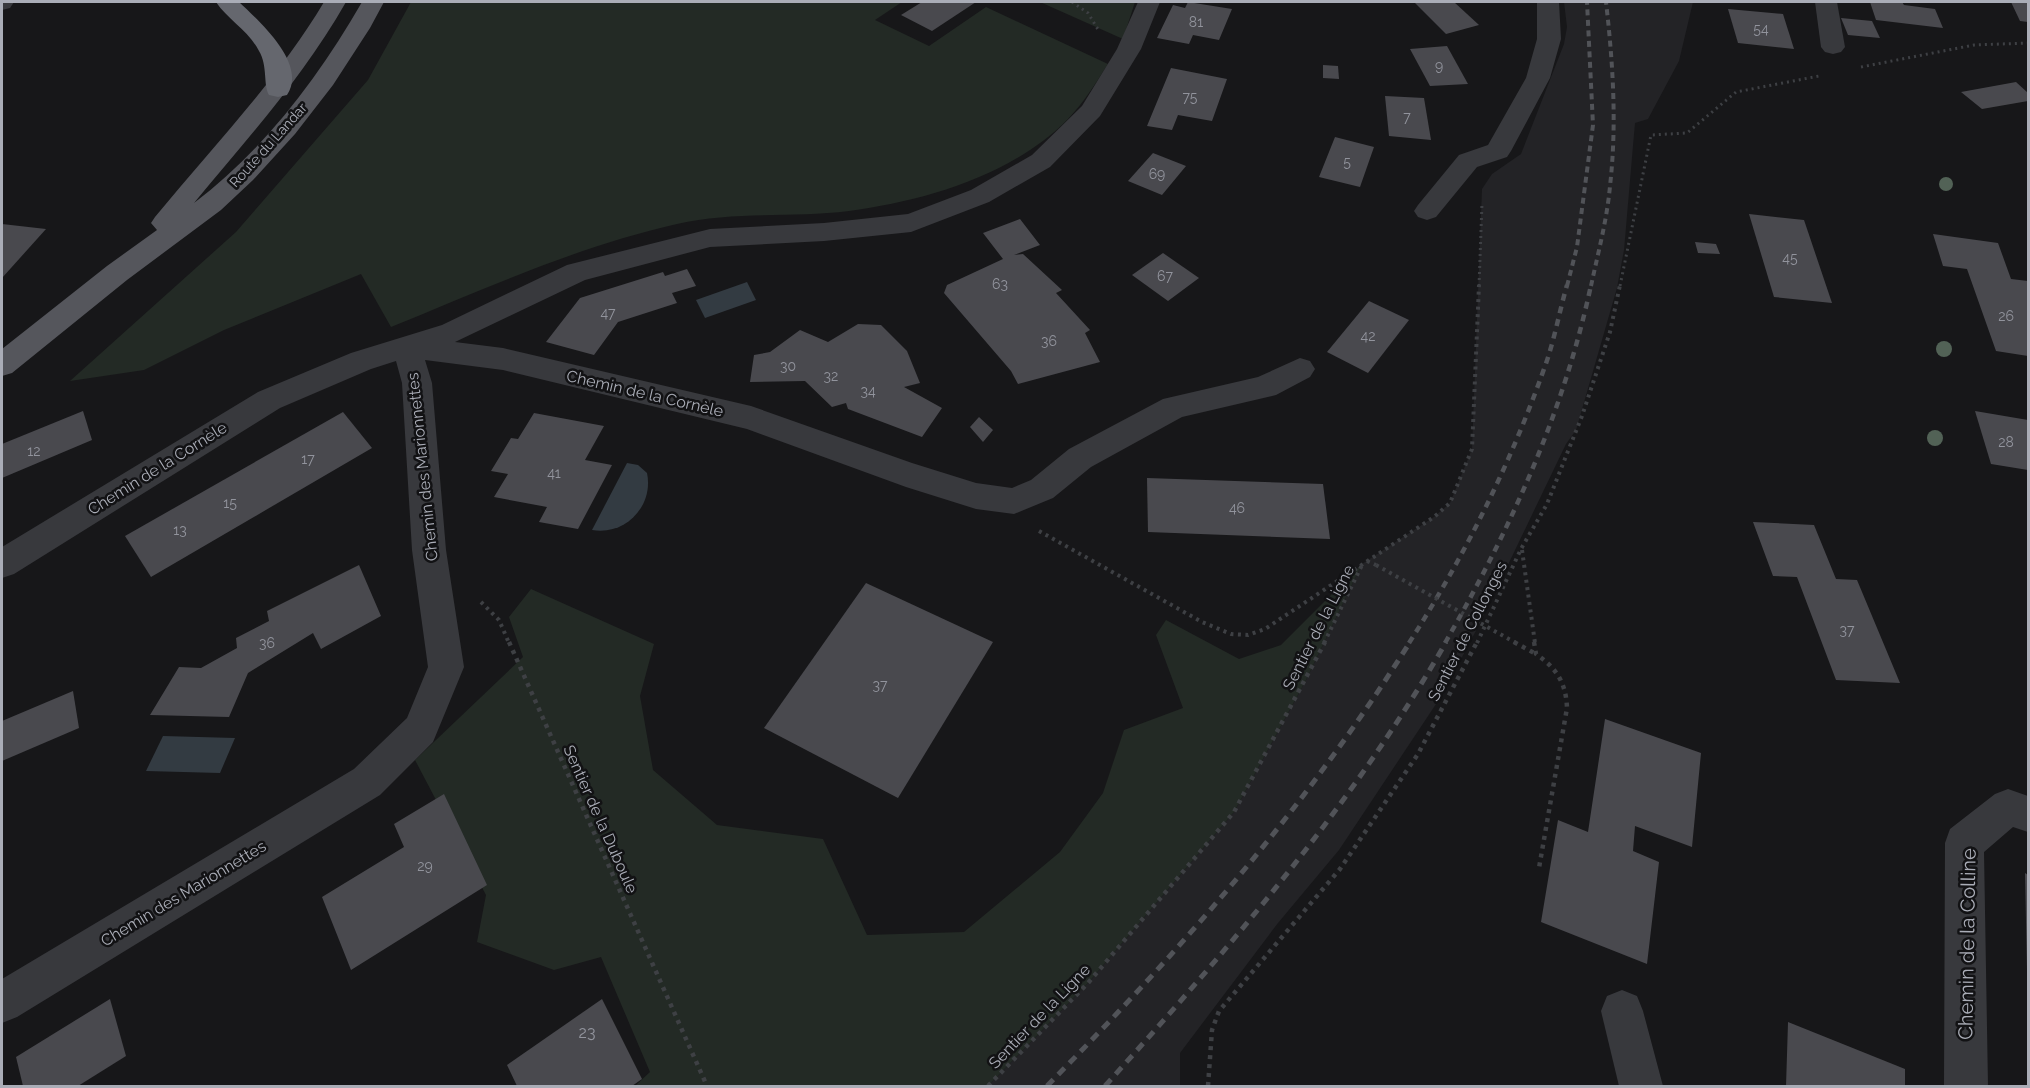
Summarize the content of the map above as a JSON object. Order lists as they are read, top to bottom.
{
  "streets": {
    "main road": ["Route du Landar"],
    "street": ["Chemin de la Cornèle", "Chemin des Marionnettes", "Chemin de la Colline"],
    "path": ["Sentier de la Ligne", "Sentier de Collonges", "Sentier de la Duboule"]
  },
  "crossings": [
    ["Chemin de la Cornèle", "Chemin des Marionnettes"]
  ],
  "house_numbers": [
    "81",
    "54",
    "9",
    "75",
    "7",
    "5",
    "69",
    "45",
    "67",
    "63",
    "47",
    "26",
    "42",
    "36",
    "30",
    "32",
    "34",
    "28",
    "12",
    "17",
    "41",
    "15",
    "46",
    "13",
    "37",
    "36",
    "37",
    "29",
    "23"
  ]
}
